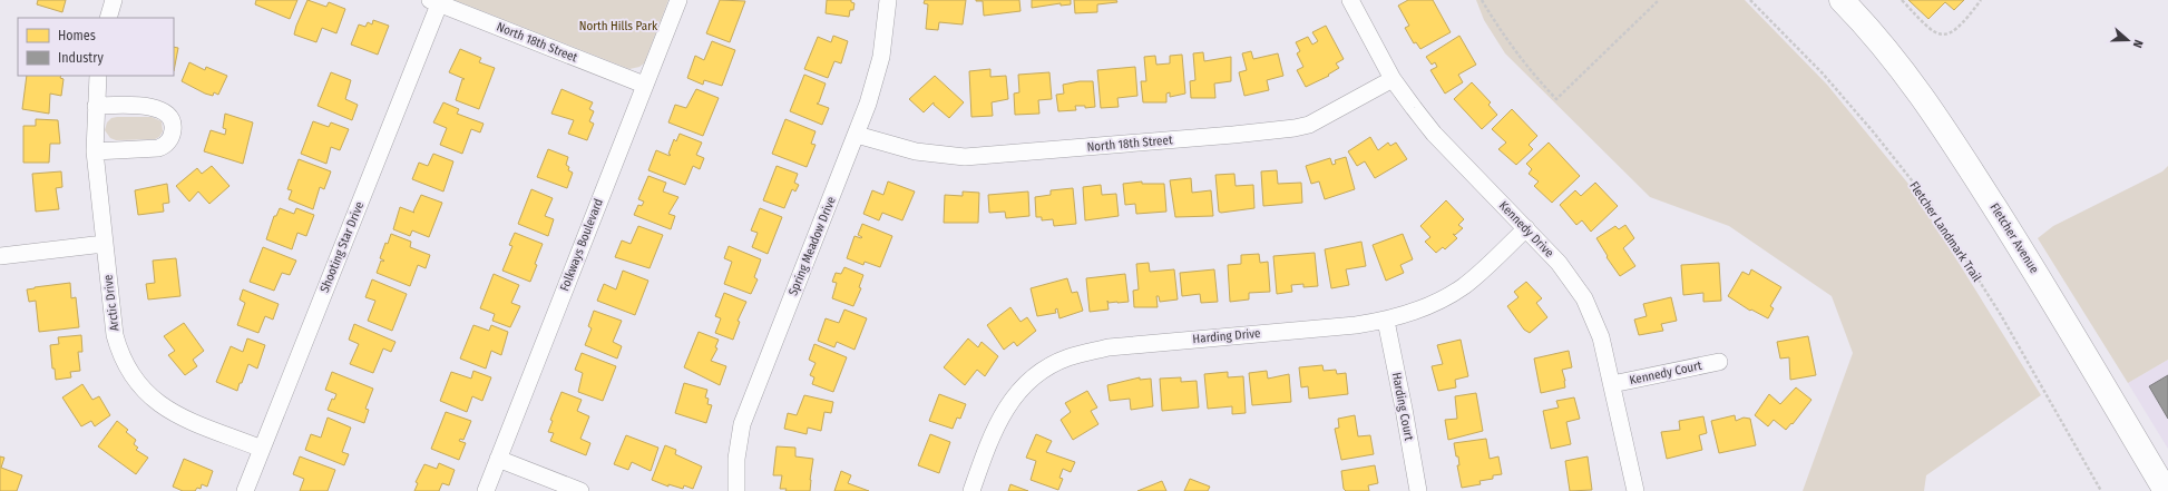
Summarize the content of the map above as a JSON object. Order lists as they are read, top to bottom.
{
  "streets": {
    "main road": ["Fletcher Avenue"],
    "street": [
      "North 18th Street",
      "Kennedy Drive",
      "Folkways Boulevard",
      "Spring Meadow Drive",
      "Shooting Star Drive",
      "Arctic Drive",
      "Harding Drive",
      "Kennedy Court",
      "Harding Court"
    ],
    "path": ["Fletcher Landmark Trail"]
  },
  "crossings": [
    ["North 18th Street", "Kennedy Drive"],
    ["North 18th Street", "Folkways Boulevard"],
    ["North 18th Street", "Spring Meadow Drive"],
    ["North 18th Street", "Shooting Star Drive"],
    ["Kennedy Drive", "Harding Drive"],
    ["Kennedy Drive", "Kennedy Court"],
    ["Shooting Star Drive", "Arctic Drive"],
    ["Harding Drive", "Harding Court"]
  ],
  "parks": ["North Hills Park"],
  "legend": ["Homes", "Industry"],
  "north": "right"
}
